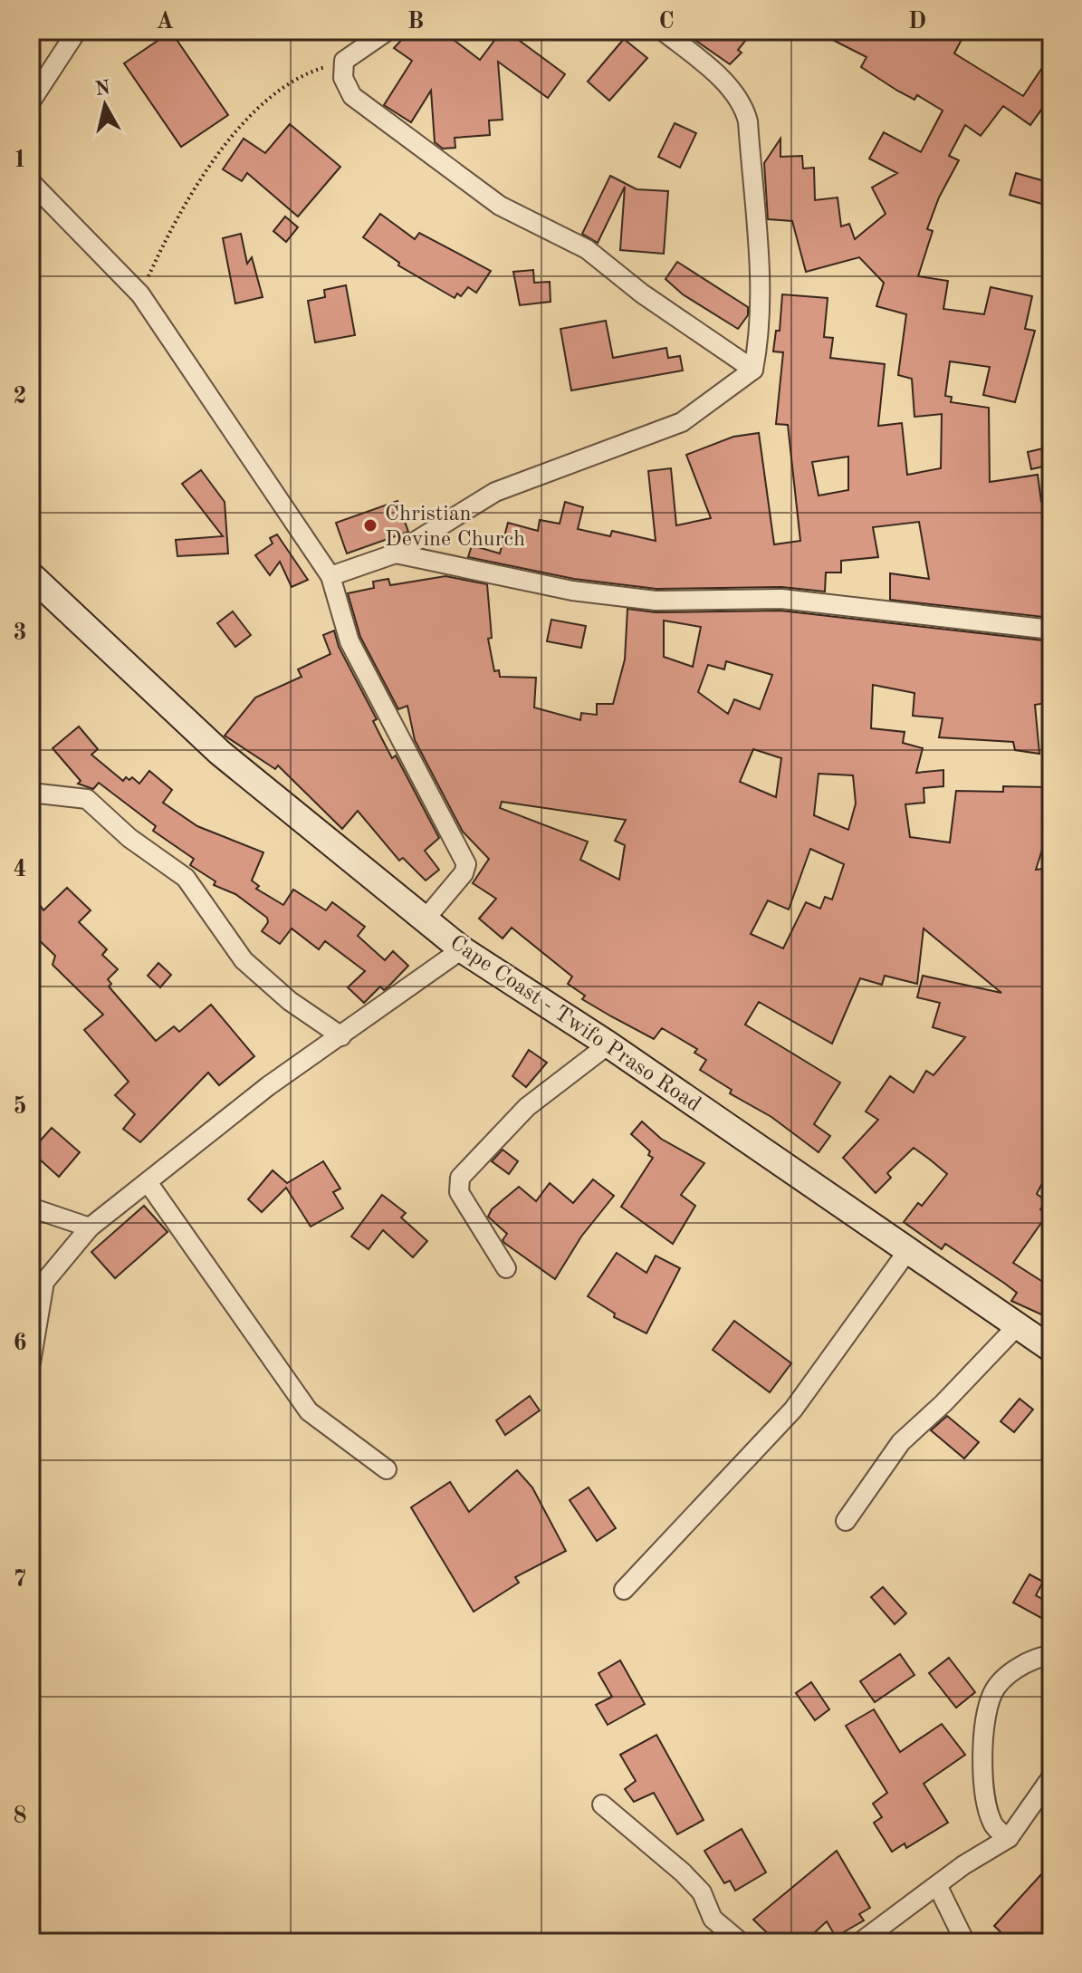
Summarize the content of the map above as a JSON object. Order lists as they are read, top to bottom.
{
  "streets": {
    "main road": ["Cape Coast - Twifo Praso Road"]
  },
  "places": ["Christian Devine Church"],
  "north": "top",
  "grid": {
    "columns": [
      "A",
      "B",
      "C",
      "D"
    ],
    "rows": [
      "1",
      "2",
      "3",
      "4",
      "5",
      "6",
      "7",
      "8"
    ]
  }
}
